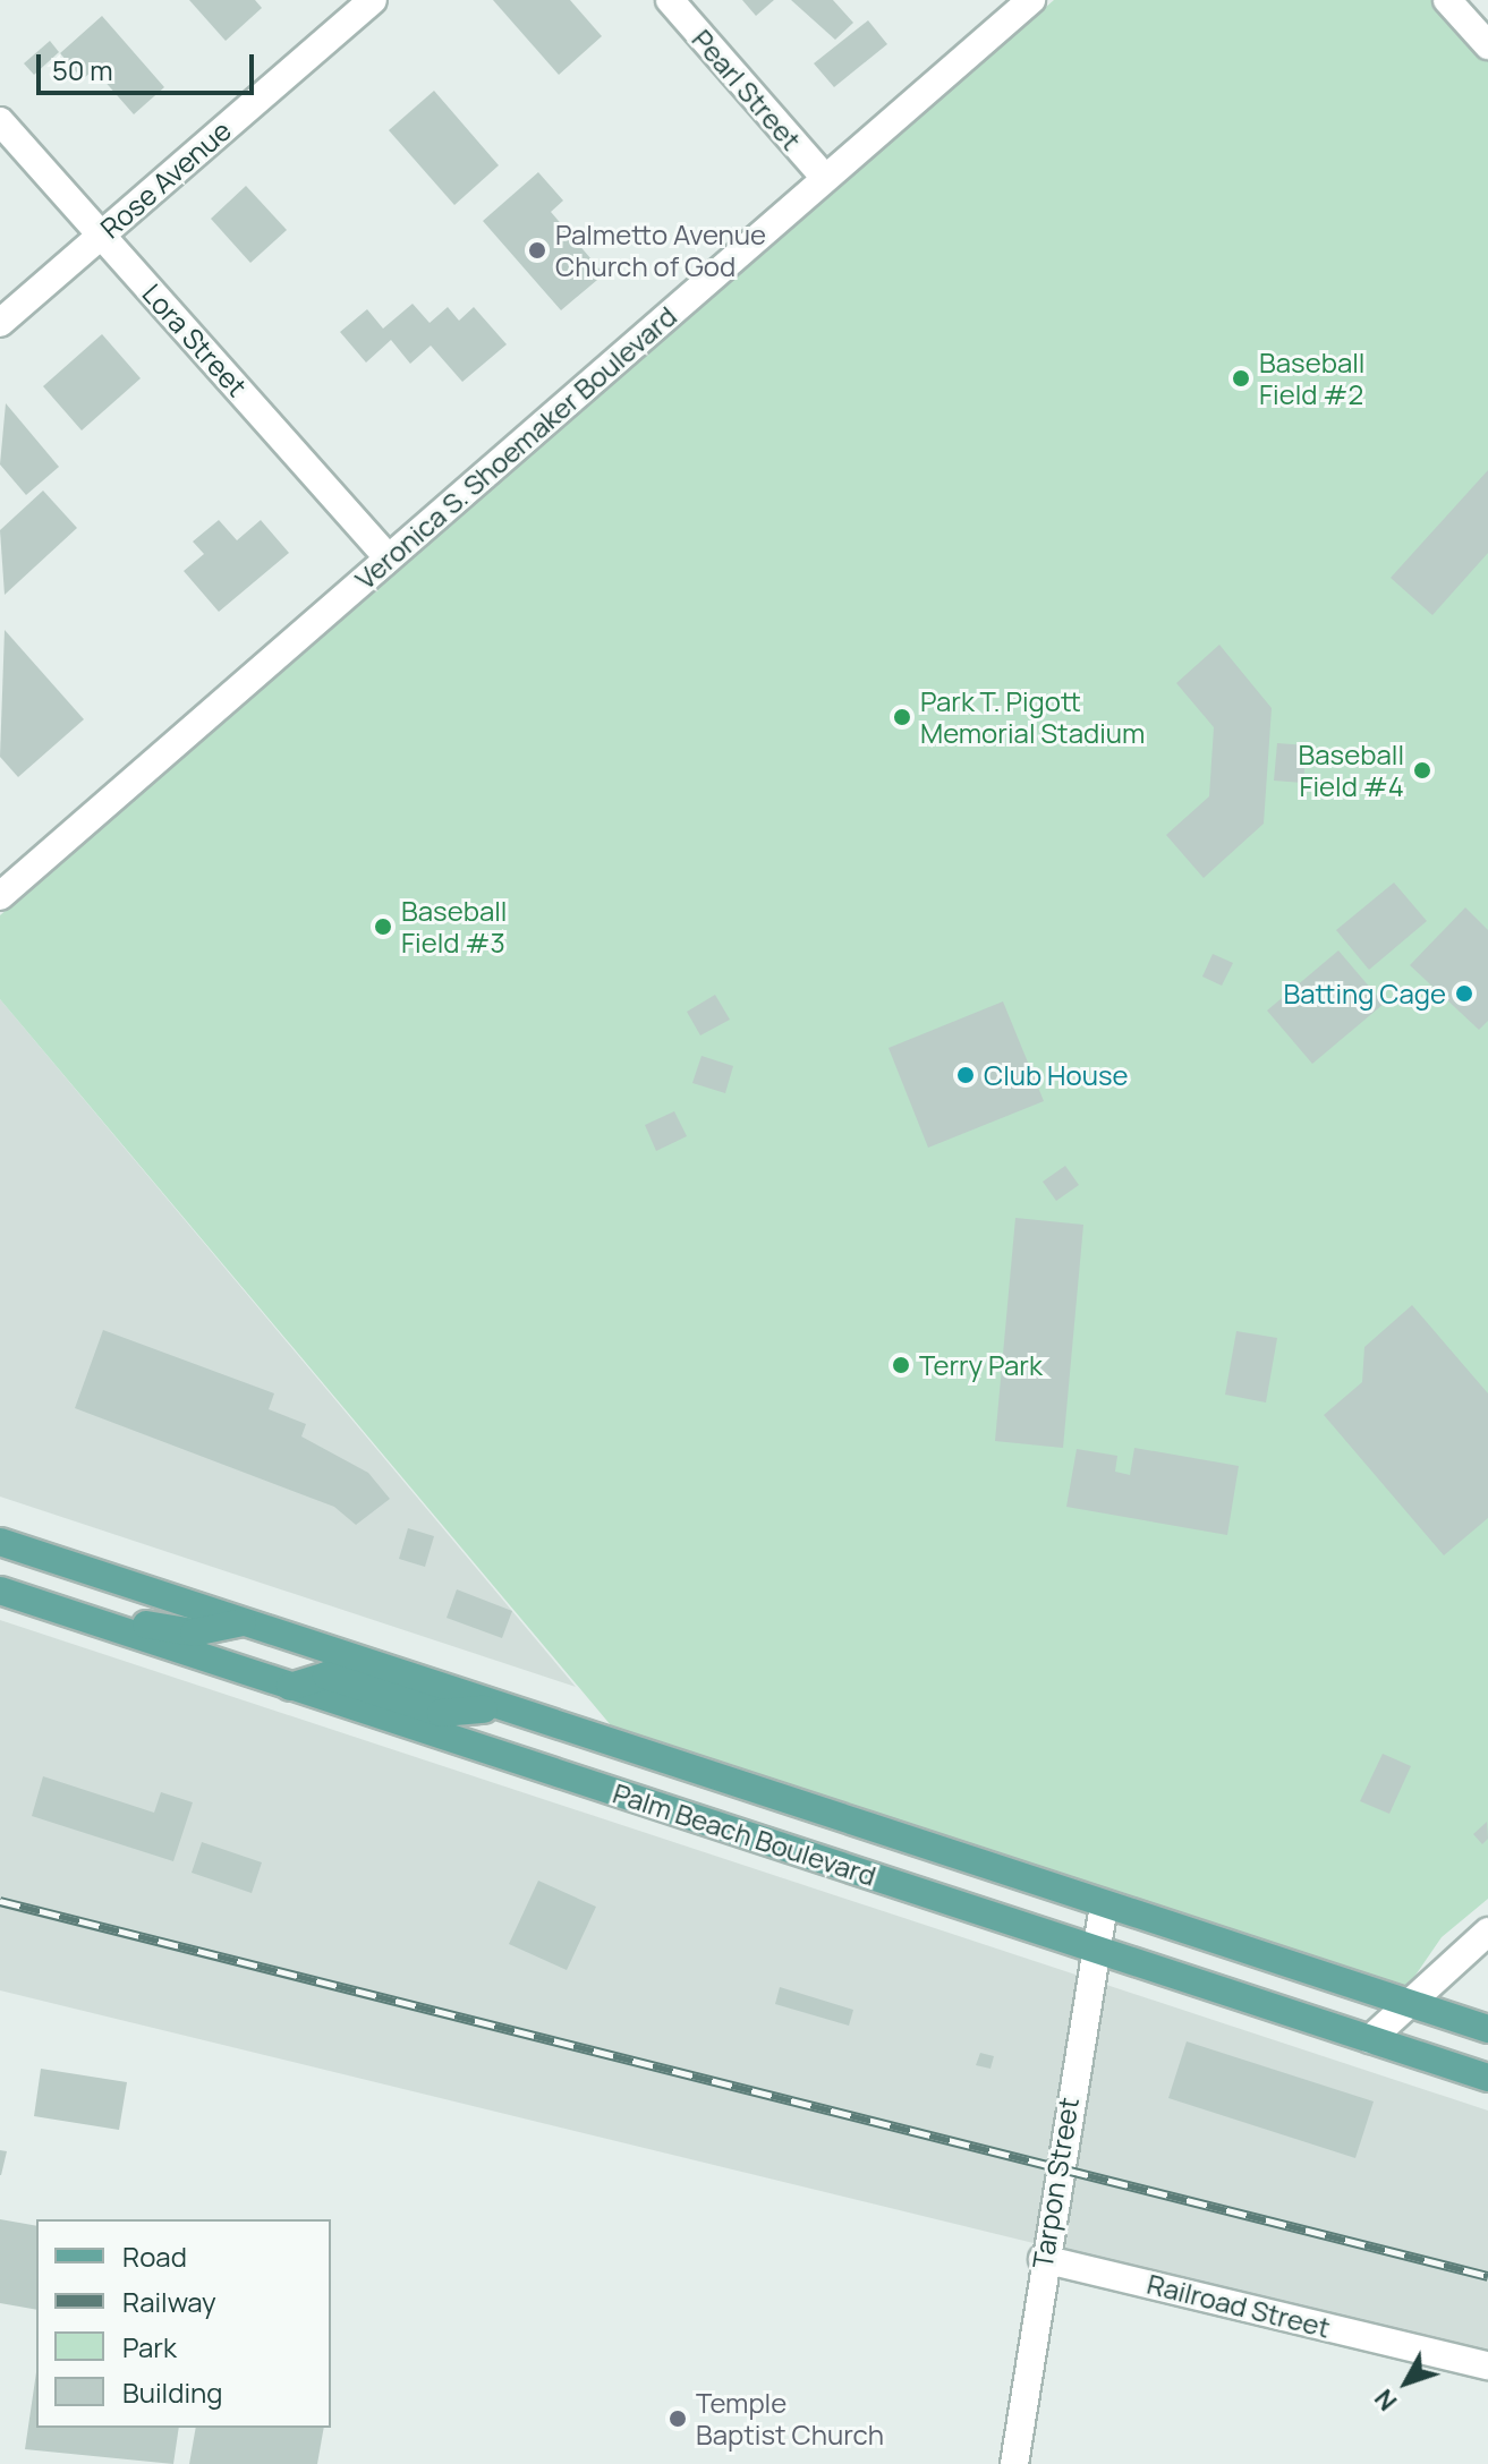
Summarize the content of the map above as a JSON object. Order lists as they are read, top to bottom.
{
  "streets": {
    "main road": ["Palm Beach Boulevard"],
    "street": [
      "Pearl Street",
      "Rose Avenue",
      "Lora Street",
      "Veronica S. Shoemaker Boulevard",
      "Tarpon Street",
      "Railroad Street"
    ]
  },
  "crossings": [
    ["Pearl Street", "Veronica S. Shoemaker Boulevard"],
    ["Rose Avenue", "Lora Street"],
    ["Lora Street", "Veronica S. Shoemaker Boulevard"],
    ["Palm Beach Boulevard", "Tarpon Street"],
    ["Tarpon Street", "Railroad Street"]
  ],
  "places": [
    "Palmetto Avenue Church of God",
    "Baseball Field #2",
    "Park T. Pigott Memorial Stadium",
    "Baseball Field #4",
    "Baseball Field #3",
    "Batting Cage",
    "Club House",
    "Terry Park",
    "Temple Baptist Church"
  ],
  "legend": [
    "Road",
    "Railway",
    "Park",
    "Building"
  ],
  "scale_bar": "50 m",
  "north": "bottom left"
}
